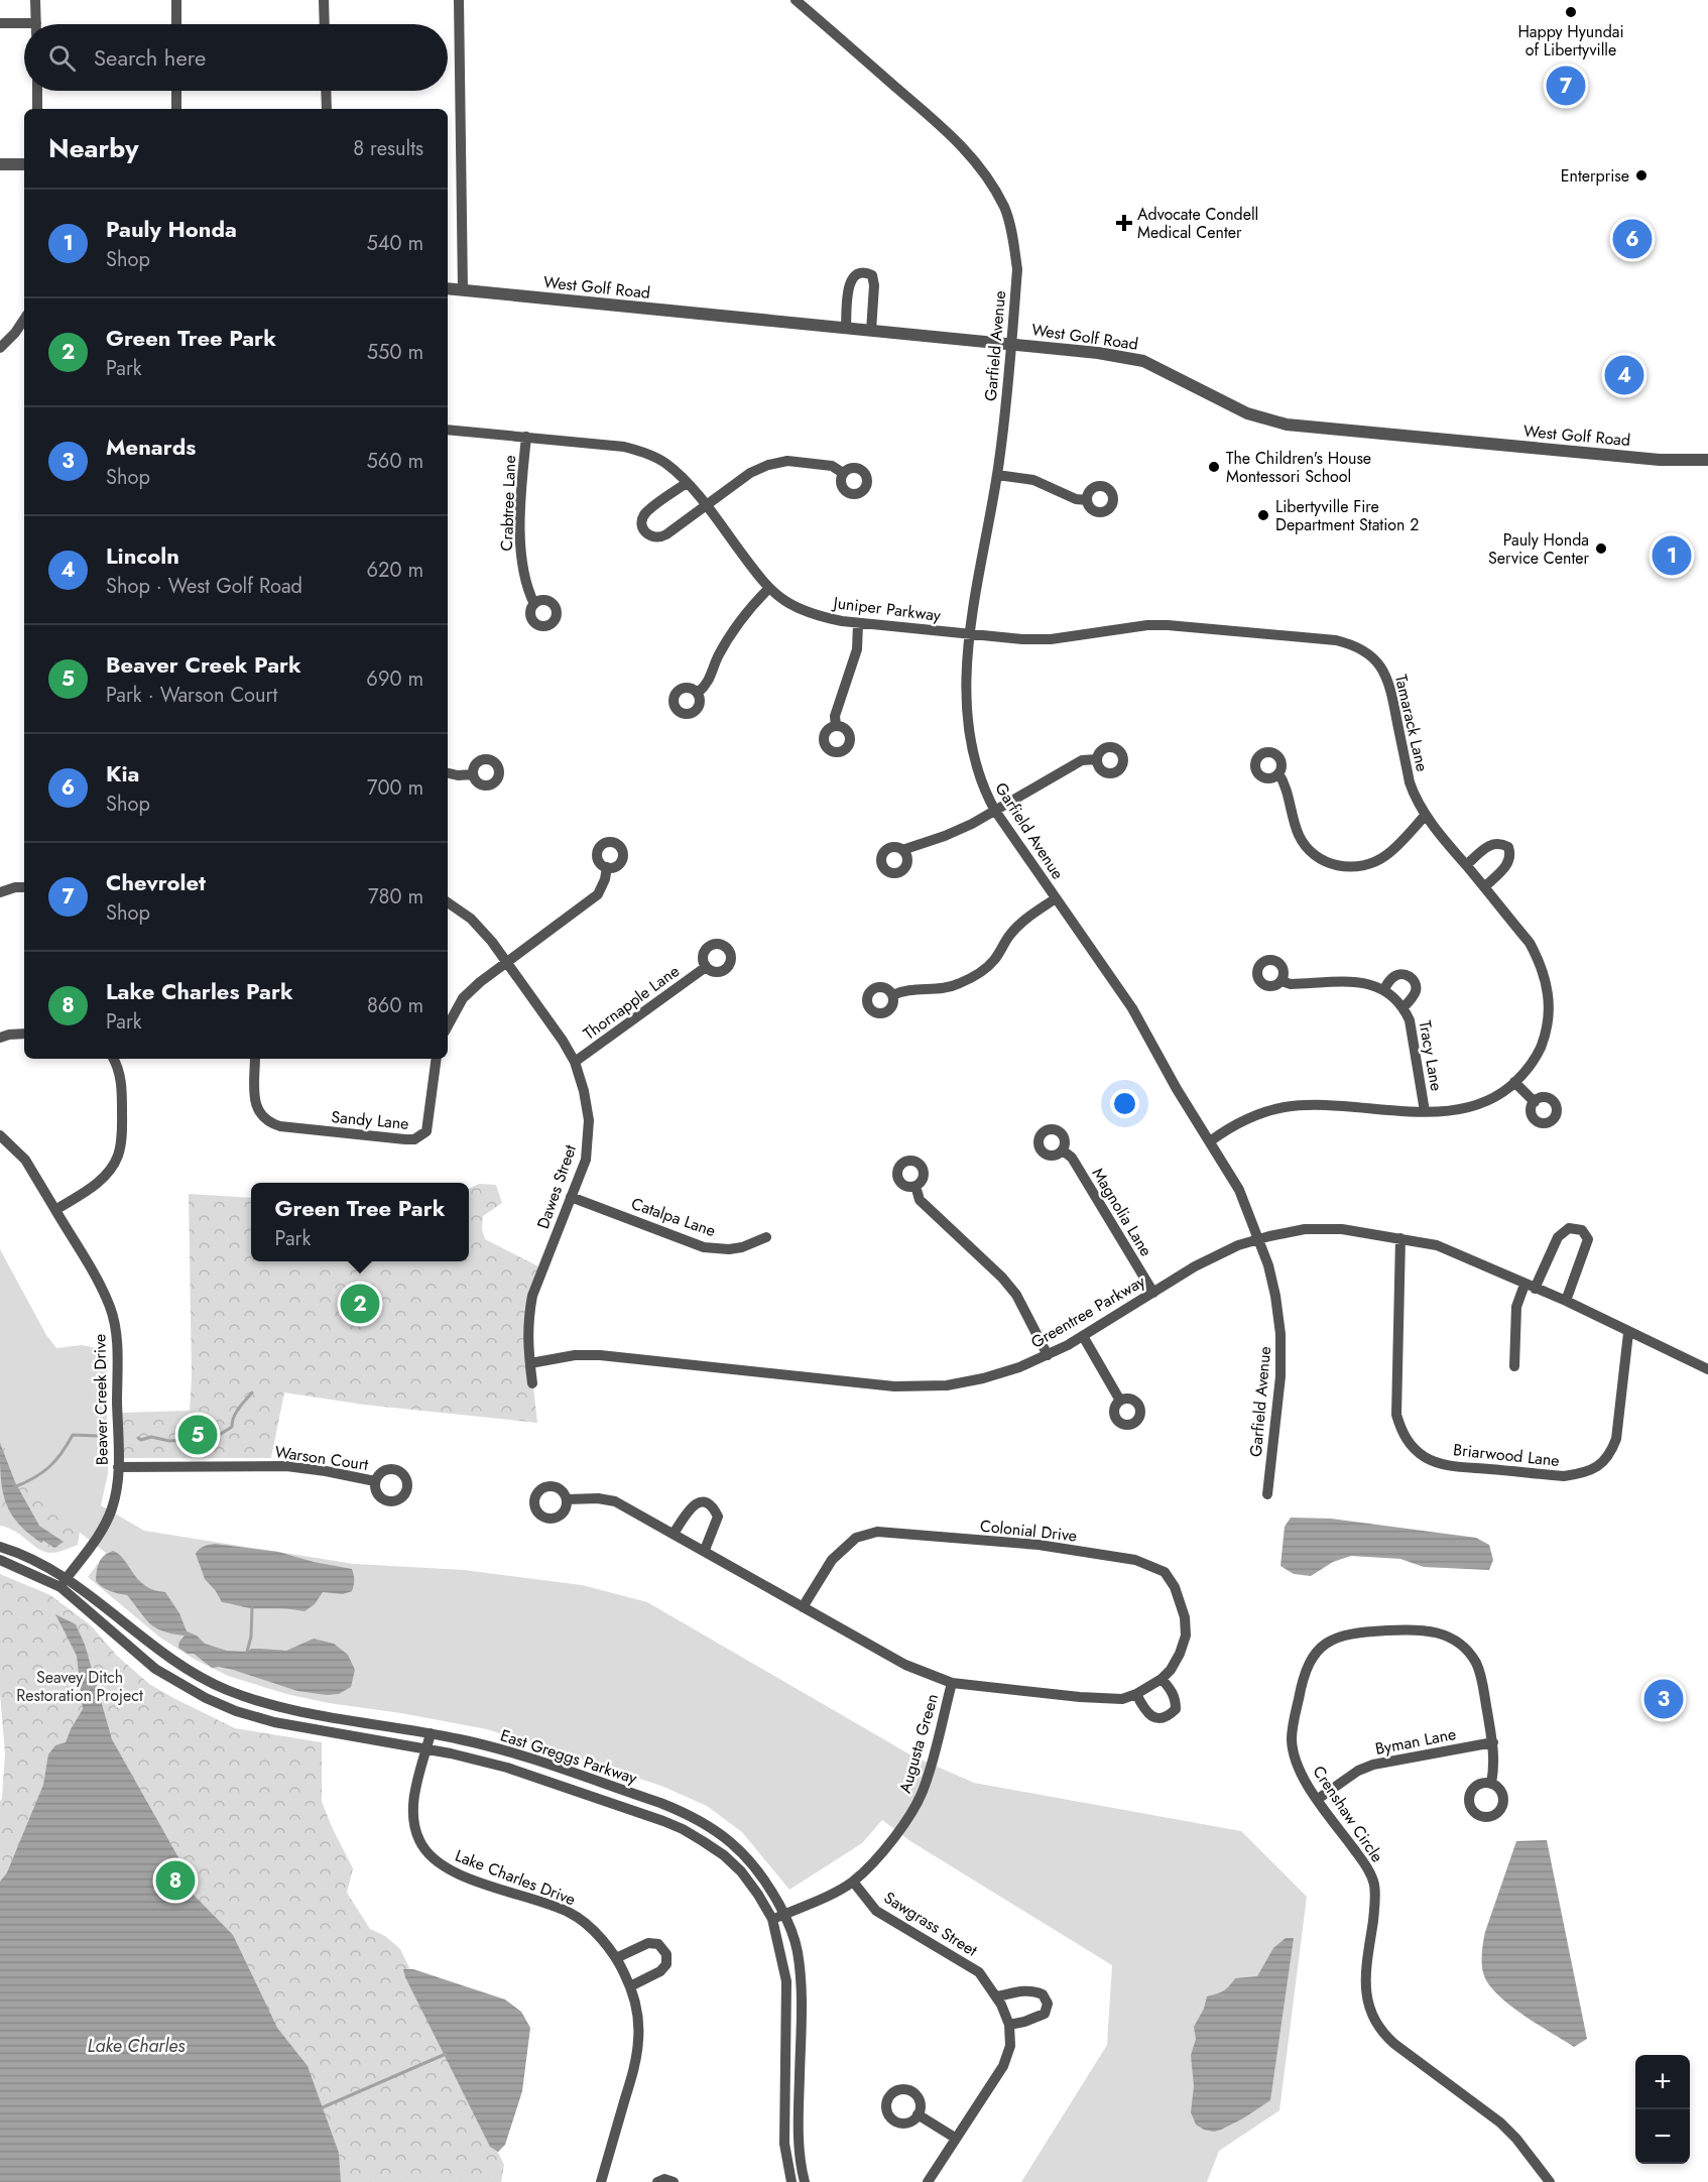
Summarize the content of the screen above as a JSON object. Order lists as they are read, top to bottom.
{
  "streets": {
    "street": [
      "West Golf Road",
      "Garfield Avenue",
      "Crabtree Lane",
      "Juniper Parkway",
      "Tamarack Lane",
      "Thornapple Lane",
      "Tracy Lane",
      "Sandy Lane",
      "Dawes Street",
      "Magnolia Lane",
      "Catalpa Lane",
      "Greentree Parkway",
      "Beaver Creek Drive",
      "Briarwood Lane",
      "Warson Court",
      "Colonial Drive",
      "Byman Lane",
      "Augusta Green",
      "East Greggs Parkway",
      "Crenshaw Circle",
      "Lake Charles Drive",
      "Sawgrass Street"
    ]
  },
  "crossings": [
    ["West Golf Road", "Garfield Avenue"],
    ["Garfield Avenue", "Juniper Parkway"],
    ["Garfield Avenue", "Tamarack Lane"],
    ["Garfield Avenue", "Greentree Parkway"],
    ["Crabtree Lane", "Juniper Parkway"],
    ["Juniper Parkway", "Tamarack Lane"],
    ["Tamarack Lane", "Tracy Lane"],
    ["Thornapple Lane", "Dawes Street"],
    ["Dawes Street", "Catalpa Lane"],
    ["Dawes Street", "Greentree Parkway"],
    ["Magnolia Lane", "Greentree Parkway"],
    ["Greentree Parkway", "Briarwood Lane"],
    ["Beaver Creek Drive", "Warson Court"],
    ["Beaver Creek Drive", "East Greggs Parkway"],
    ["Colonial Drive", "Augusta Green"],
    ["Byman Lane", "Crenshaw Circle"],
    ["Augusta Green", "East Greggs Parkway"],
    ["Augusta Green", "Sawgrass Street"],
    ["East Greggs Parkway", "Lake Charles Drive"]
  ],
  "water": ["Lake Charles"],
  "parks": ["Seavey Ditch Restoration Project"],
  "places": {
    "other": [
      "Happy Hyundai of Libertyville",
      "Enterprise",
      "The Children's House Montessori School",
      "Libertyville Fire Department Station 2",
      "Pauly Honda Service Center"
    ],
    "health": ["Advocate Condell Medical Center"]
  },
  "page": {
    "search": "Search here",
    "pins": [
      "7",
      "6",
      "4",
      "1",
      "2",
      "5",
      "3",
      "8"
    ],
    "heading": ["Nearby", "8 results"],
    "list": [
      {
        "mark": "1",
        "name": "Pauly Honda",
        "note": "Shop",
        "value": "540 m"
      },
      {
        "mark": "2",
        "name": "Green Tree Park",
        "note": "Park",
        "value": "550 m"
      },
      {
        "mark": "3",
        "name": "Menards",
        "note": "Shop",
        "value": "560 m"
      },
      {
        "mark": "4",
        "name": "Lincoln",
        "note": "Shop · West Golf Road",
        "value": "620 m"
      },
      {
        "mark": "5",
        "name": "Beaver Creek Park",
        "note": "Park · Warson Court",
        "value": "690 m"
      },
      {
        "mark": "6",
        "name": "Kia",
        "note": "Shop",
        "value": "700 m"
      },
      {
        "mark": "7",
        "name": "Chevrolet",
        "note": "Shop",
        "value": "780 m"
      },
      {
        "mark": "8",
        "name": "Lake Charles Park",
        "note": "Park",
        "value": "860 m"
      }
    ],
    "popup": ["Green Tree Park", "Park"],
    "map_buttons": ["+", "−"]
  }
}
